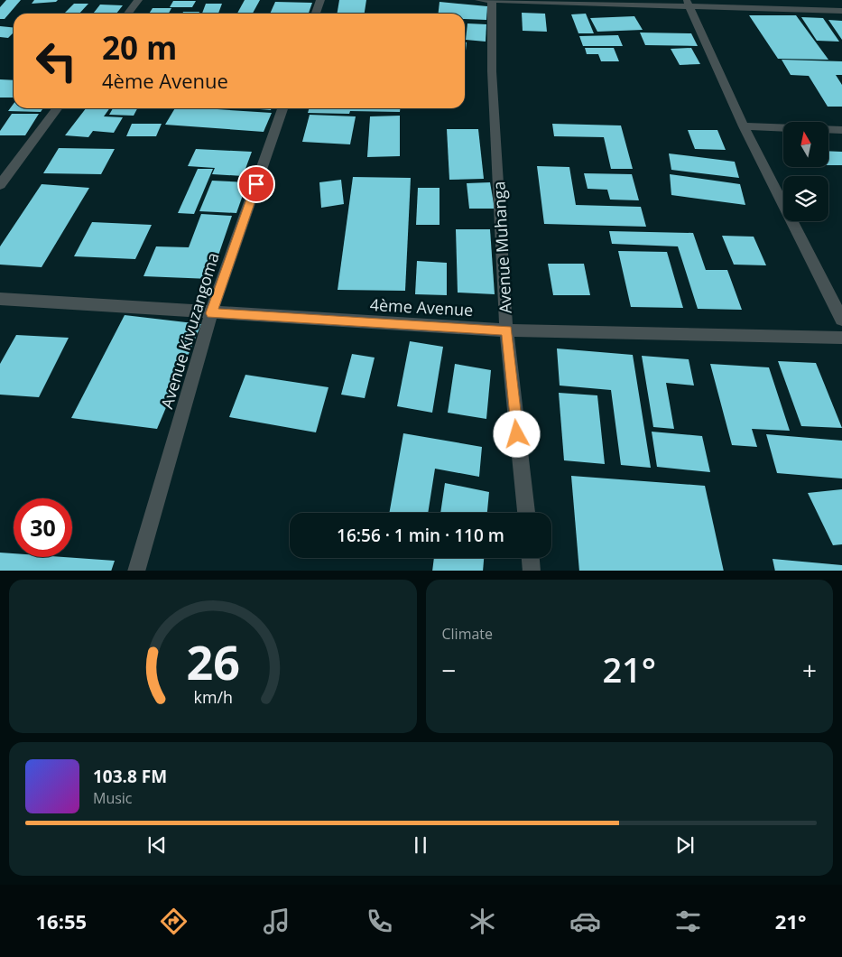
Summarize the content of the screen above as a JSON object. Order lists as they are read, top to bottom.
{
  "streets": {
    "street": ["Avenue Muhanga", "4ème Avenue", "Avenue Kivuzangoma"]
  },
  "crossings": [
    ["Avenue Muhanga", "4ème Avenue"],
    ["4ème Avenue", "Avenue Kivuzangoma"]
  ],
  "north": "top",
  "page": {
    "turn": ["20 m", "4ème Avenue"],
    "limit": "30",
    "trip": "16:56 · 1 min · 110 m",
    "tile": "Climate",
    "heat": ["−", "21°", "+"],
    "song": ["103.8 FM", "Music"],
    "tabs": ["16:55", "21°"],
    "gauge": ["26", "km/h"]
  }
}
